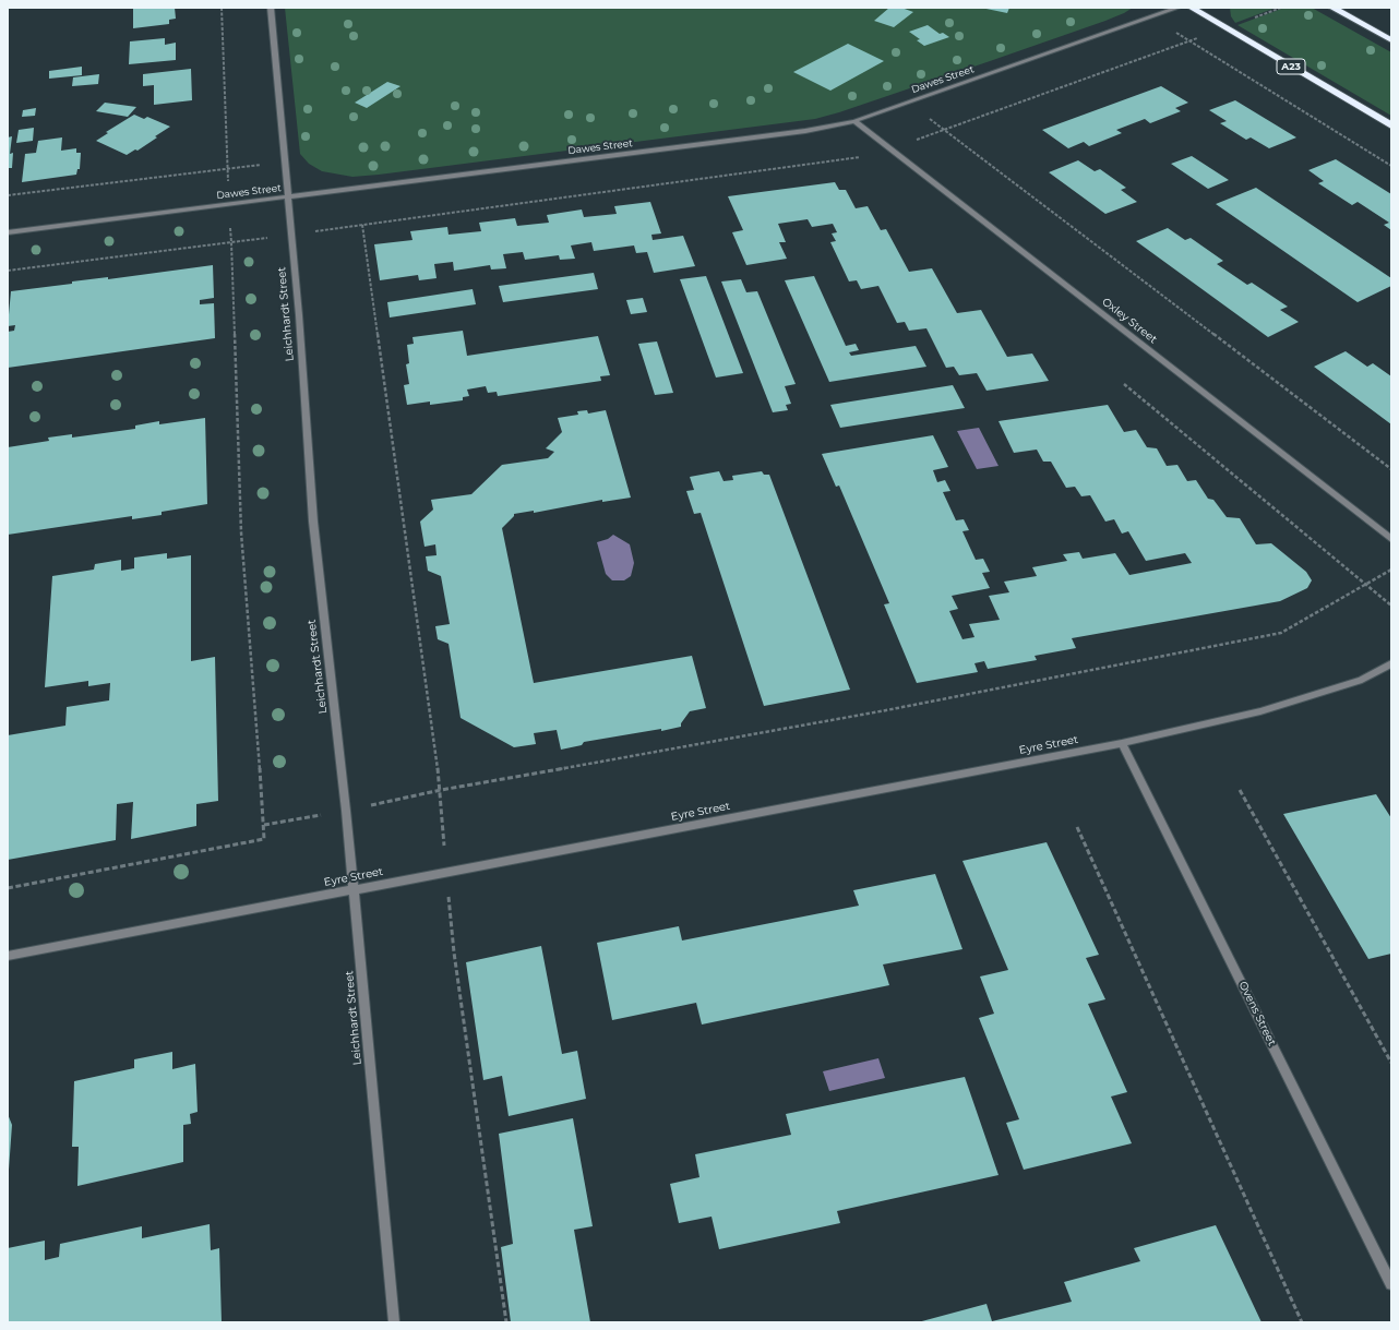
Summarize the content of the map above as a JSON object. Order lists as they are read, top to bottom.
{
  "streets": {
    "highway": ["A23"],
    "street": [
      "Dawes Street",
      "Leichhardt Street",
      "Oxley Street",
      "Eyre Street",
      "Ovens Street"
    ]
  },
  "crossings": [
    ["Dawes Street", "Leichhardt Street"],
    ["Dawes Street", "Oxley Street"],
    ["Leichhardt Street", "Eyre Street"],
    ["Eyre Street", "Ovens Street"]
  ]
}
